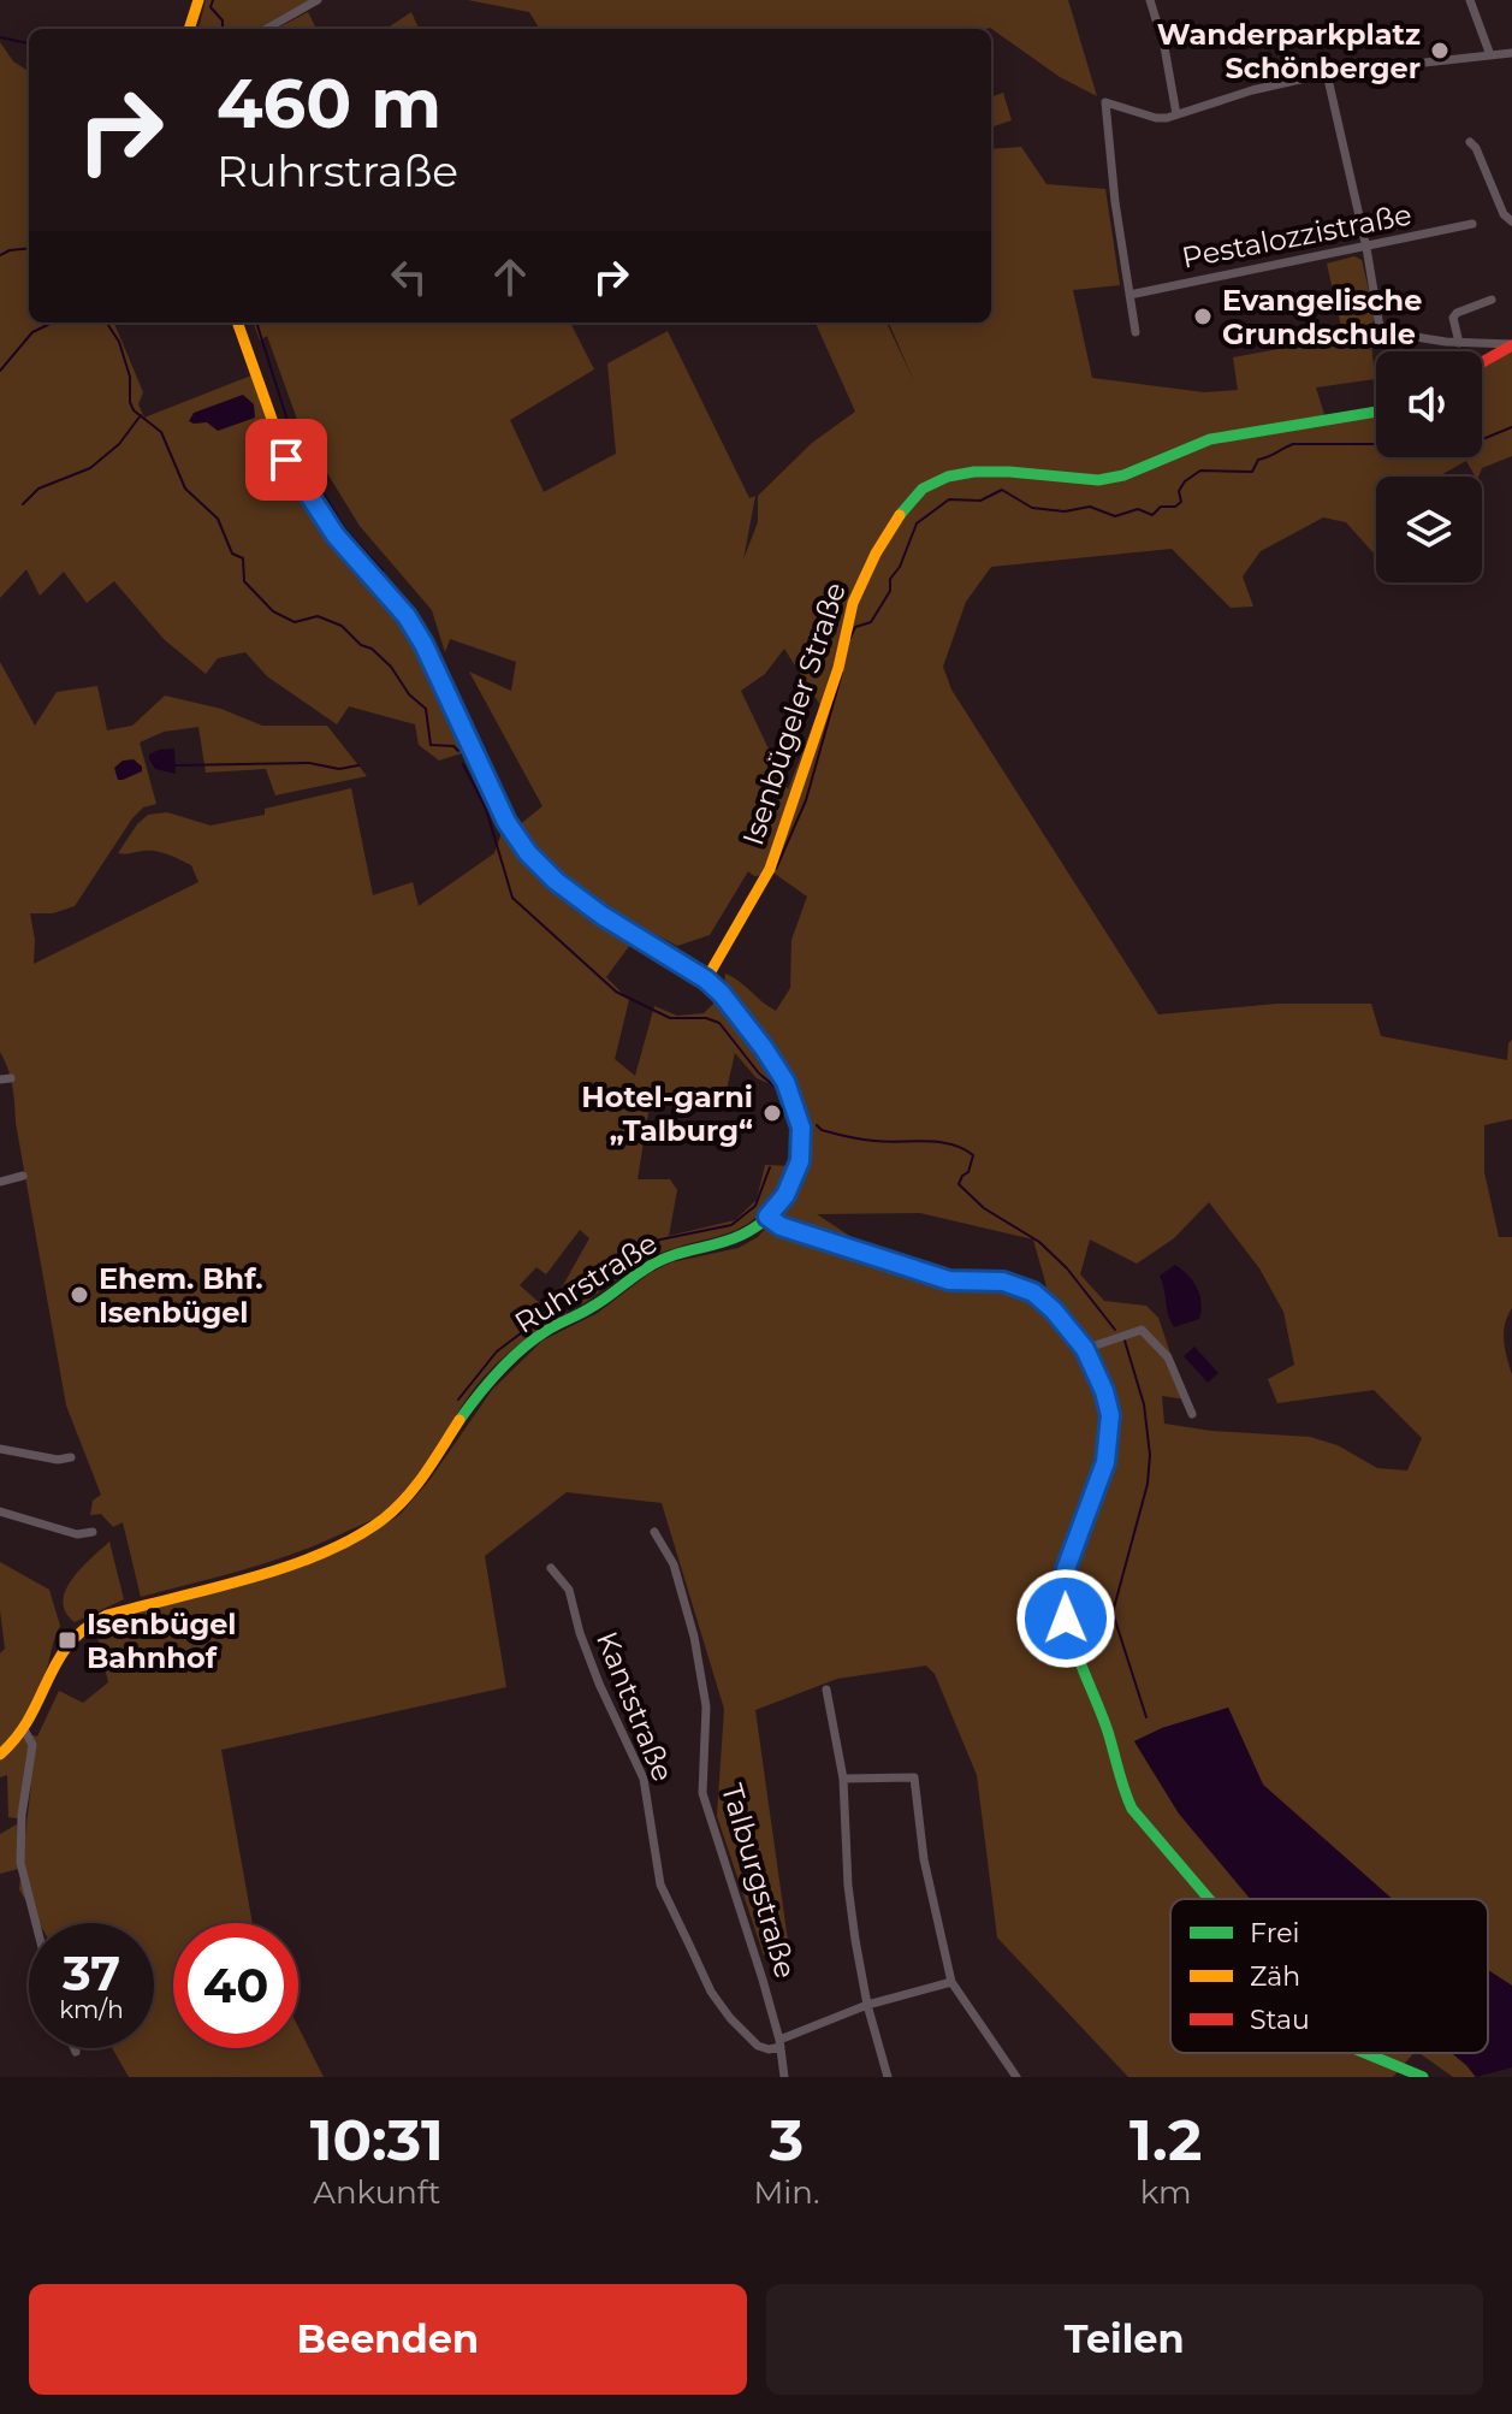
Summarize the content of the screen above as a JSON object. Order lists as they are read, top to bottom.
{
  "streets": {
    "street": [
      "Pestalozzistraße",
      "Isenbügeler Straße",
      "Ruhrstraße",
      "Kantstraße",
      "Talburgstraße"
    ]
  },
  "crossings": [
    ["Isenbügeler Straße", "Ruhrstraße"],
    ["Kantstraße", "Talburgstraße"]
  ],
  "places": {
    "other": [
      "Wanderparkplatz Schönberger",
      "Evangelische Grundschule",
      "Hotel-garni „Talburg“",
      "Ehem. Bhf. Isenbügel"
    ],
    "transit": ["Isenbügel Bahnhof"]
  },
  "legend": ["Frei", "Zäh", "Stau"],
  "page": {
    "turn": ["460 m", "Ruhrstraße"],
    "speed": "37 km/h",
    "limit": "40",
    "eta": [
      "10:31",
      "Ankunft",
      "3",
      "Min.",
      "1.2",
      "km"
    ],
    "buttons": ["Beenden", "Teilen"]
  }
}
